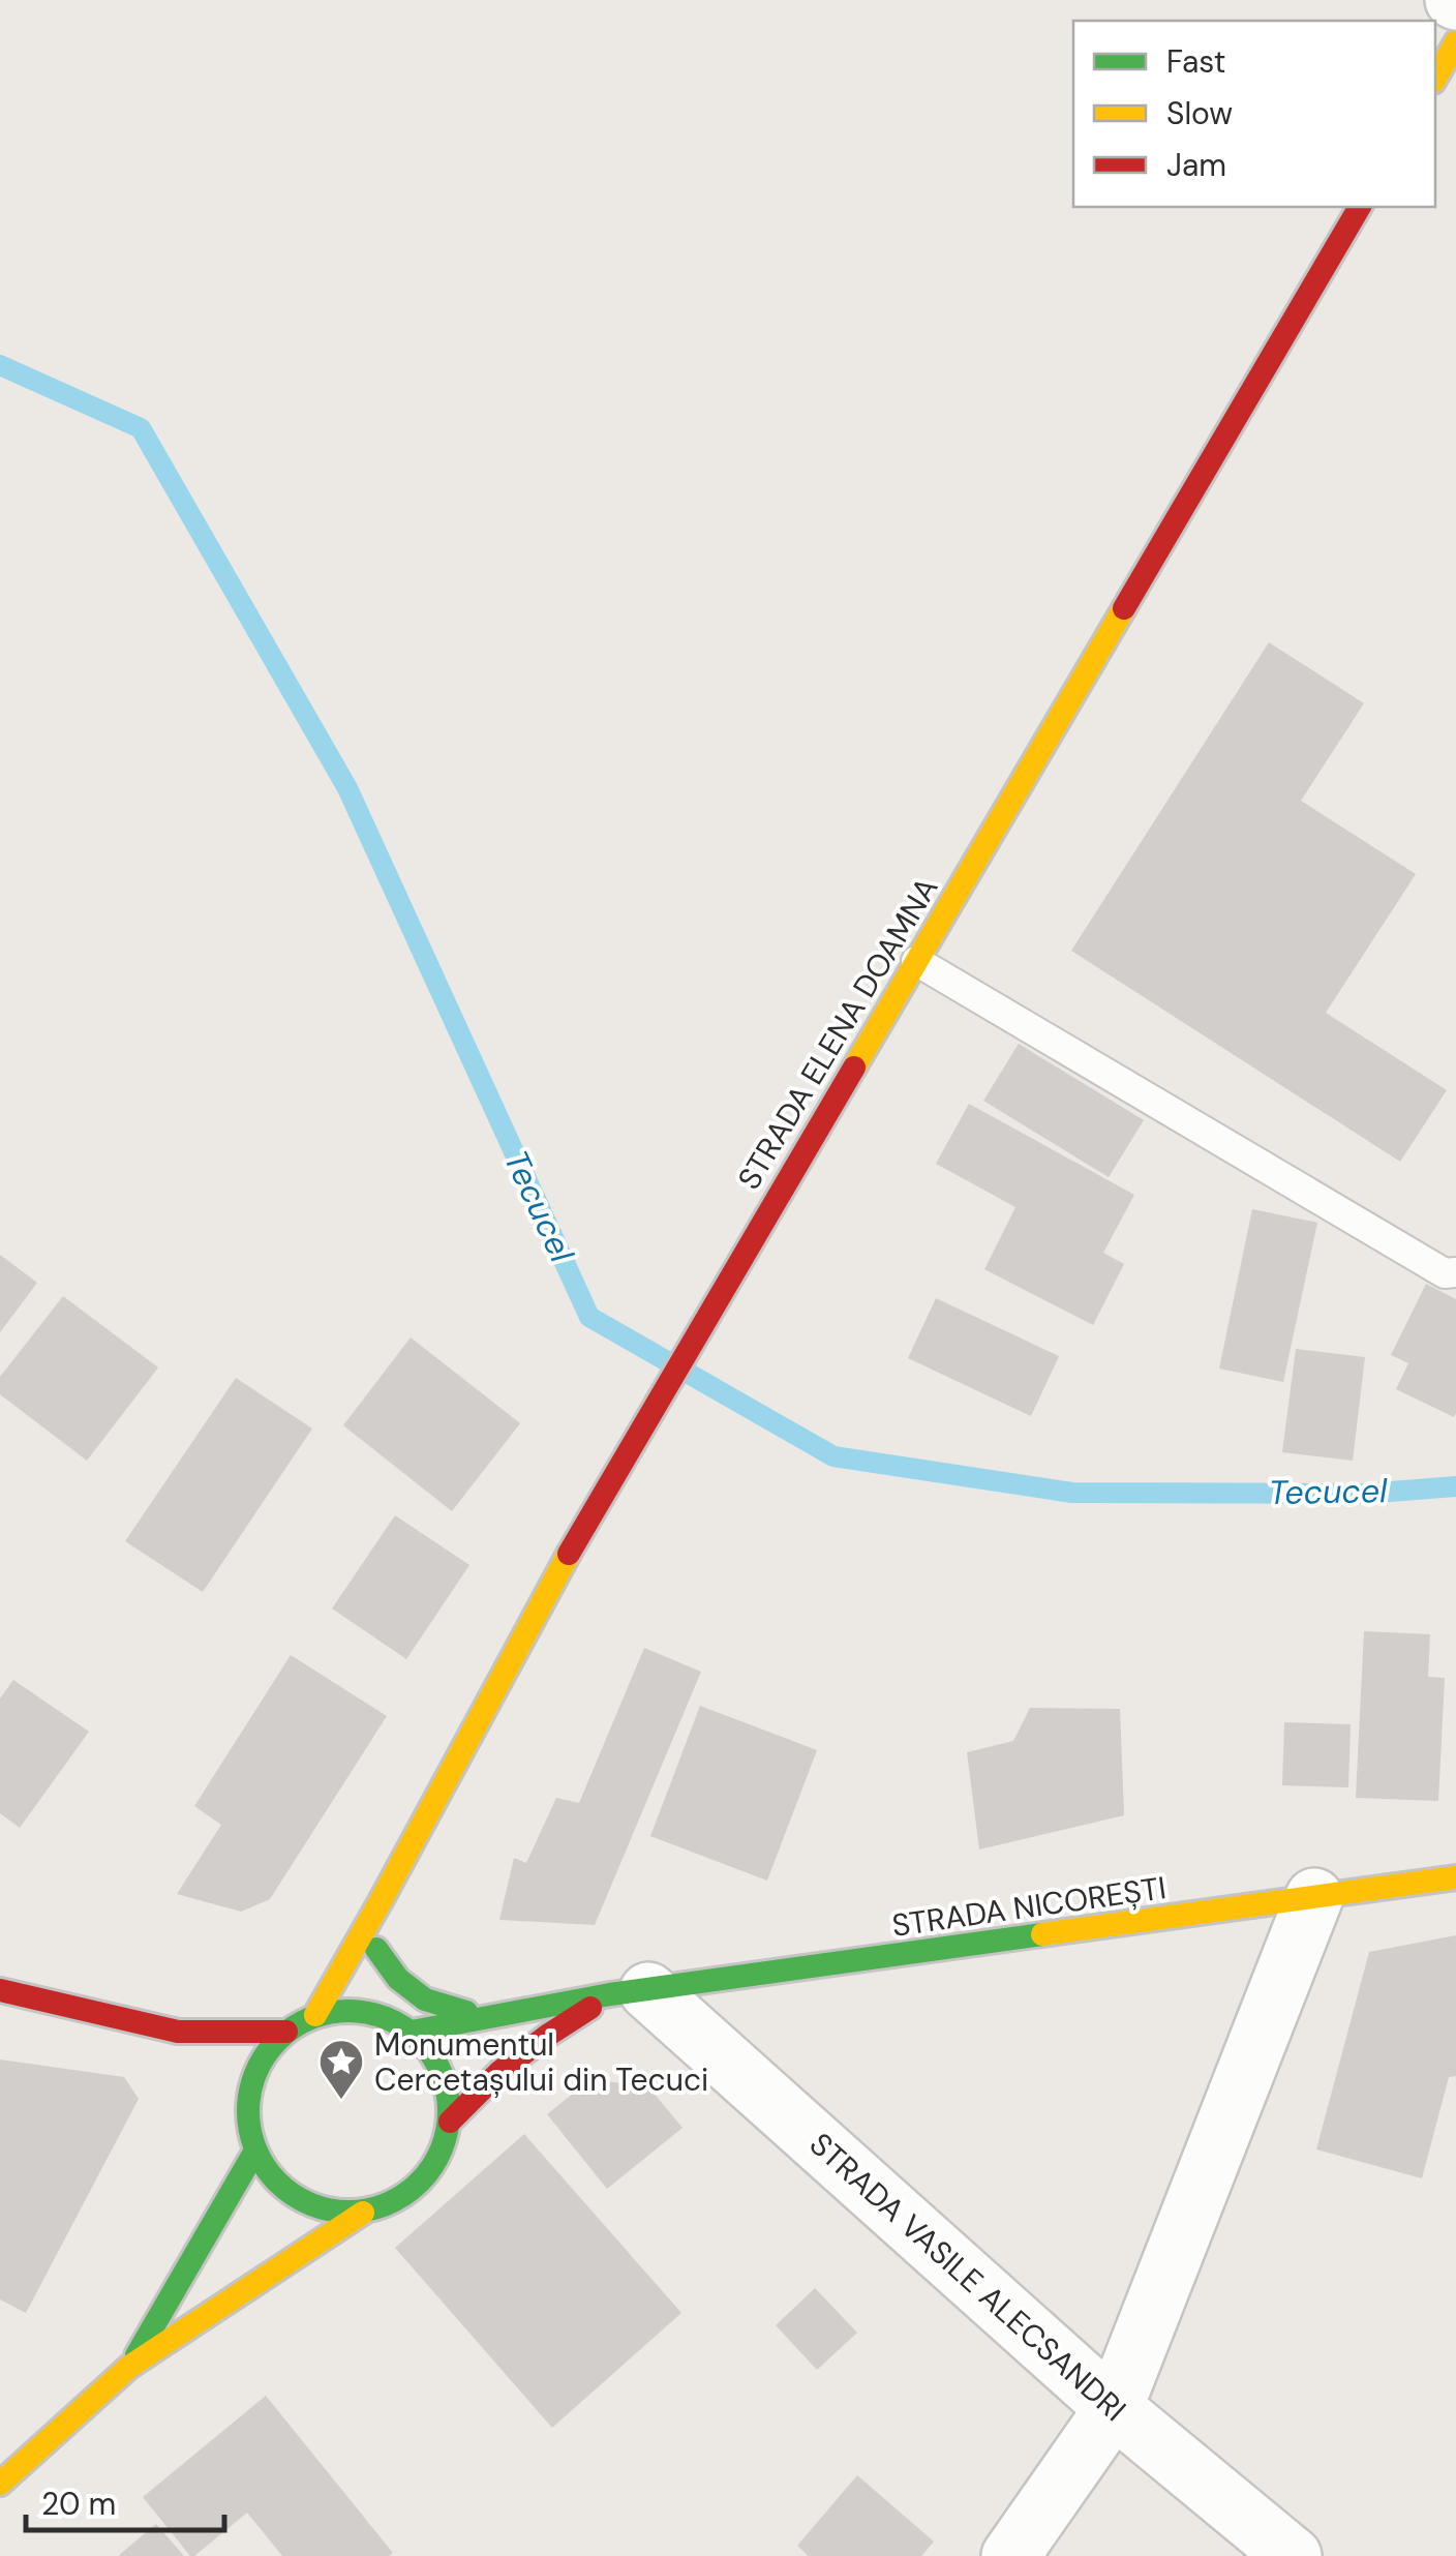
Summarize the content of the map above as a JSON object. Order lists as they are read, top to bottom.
{
  "streets": {
    "main road": ["STRADA ELENA DOAMNA", "STRADA NICOREȘTI"],
    "street": ["STRADA VASILE ALECSANDRI"]
  },
  "crossings": [
    ["STRADA ELENA DOAMNA", "STRADA NICOREȘTI"],
    ["STRADA NICOREȘTI", "STRADA VASILE ALECSANDRI"]
  ],
  "water": ["Tecucel"],
  "places": {
    "place": ["Monumentul Cercetașului din Tecuci"]
  },
  "legend": ["Fast", "Slow", "Jam"],
  "scale_bar": "20 m"
}
